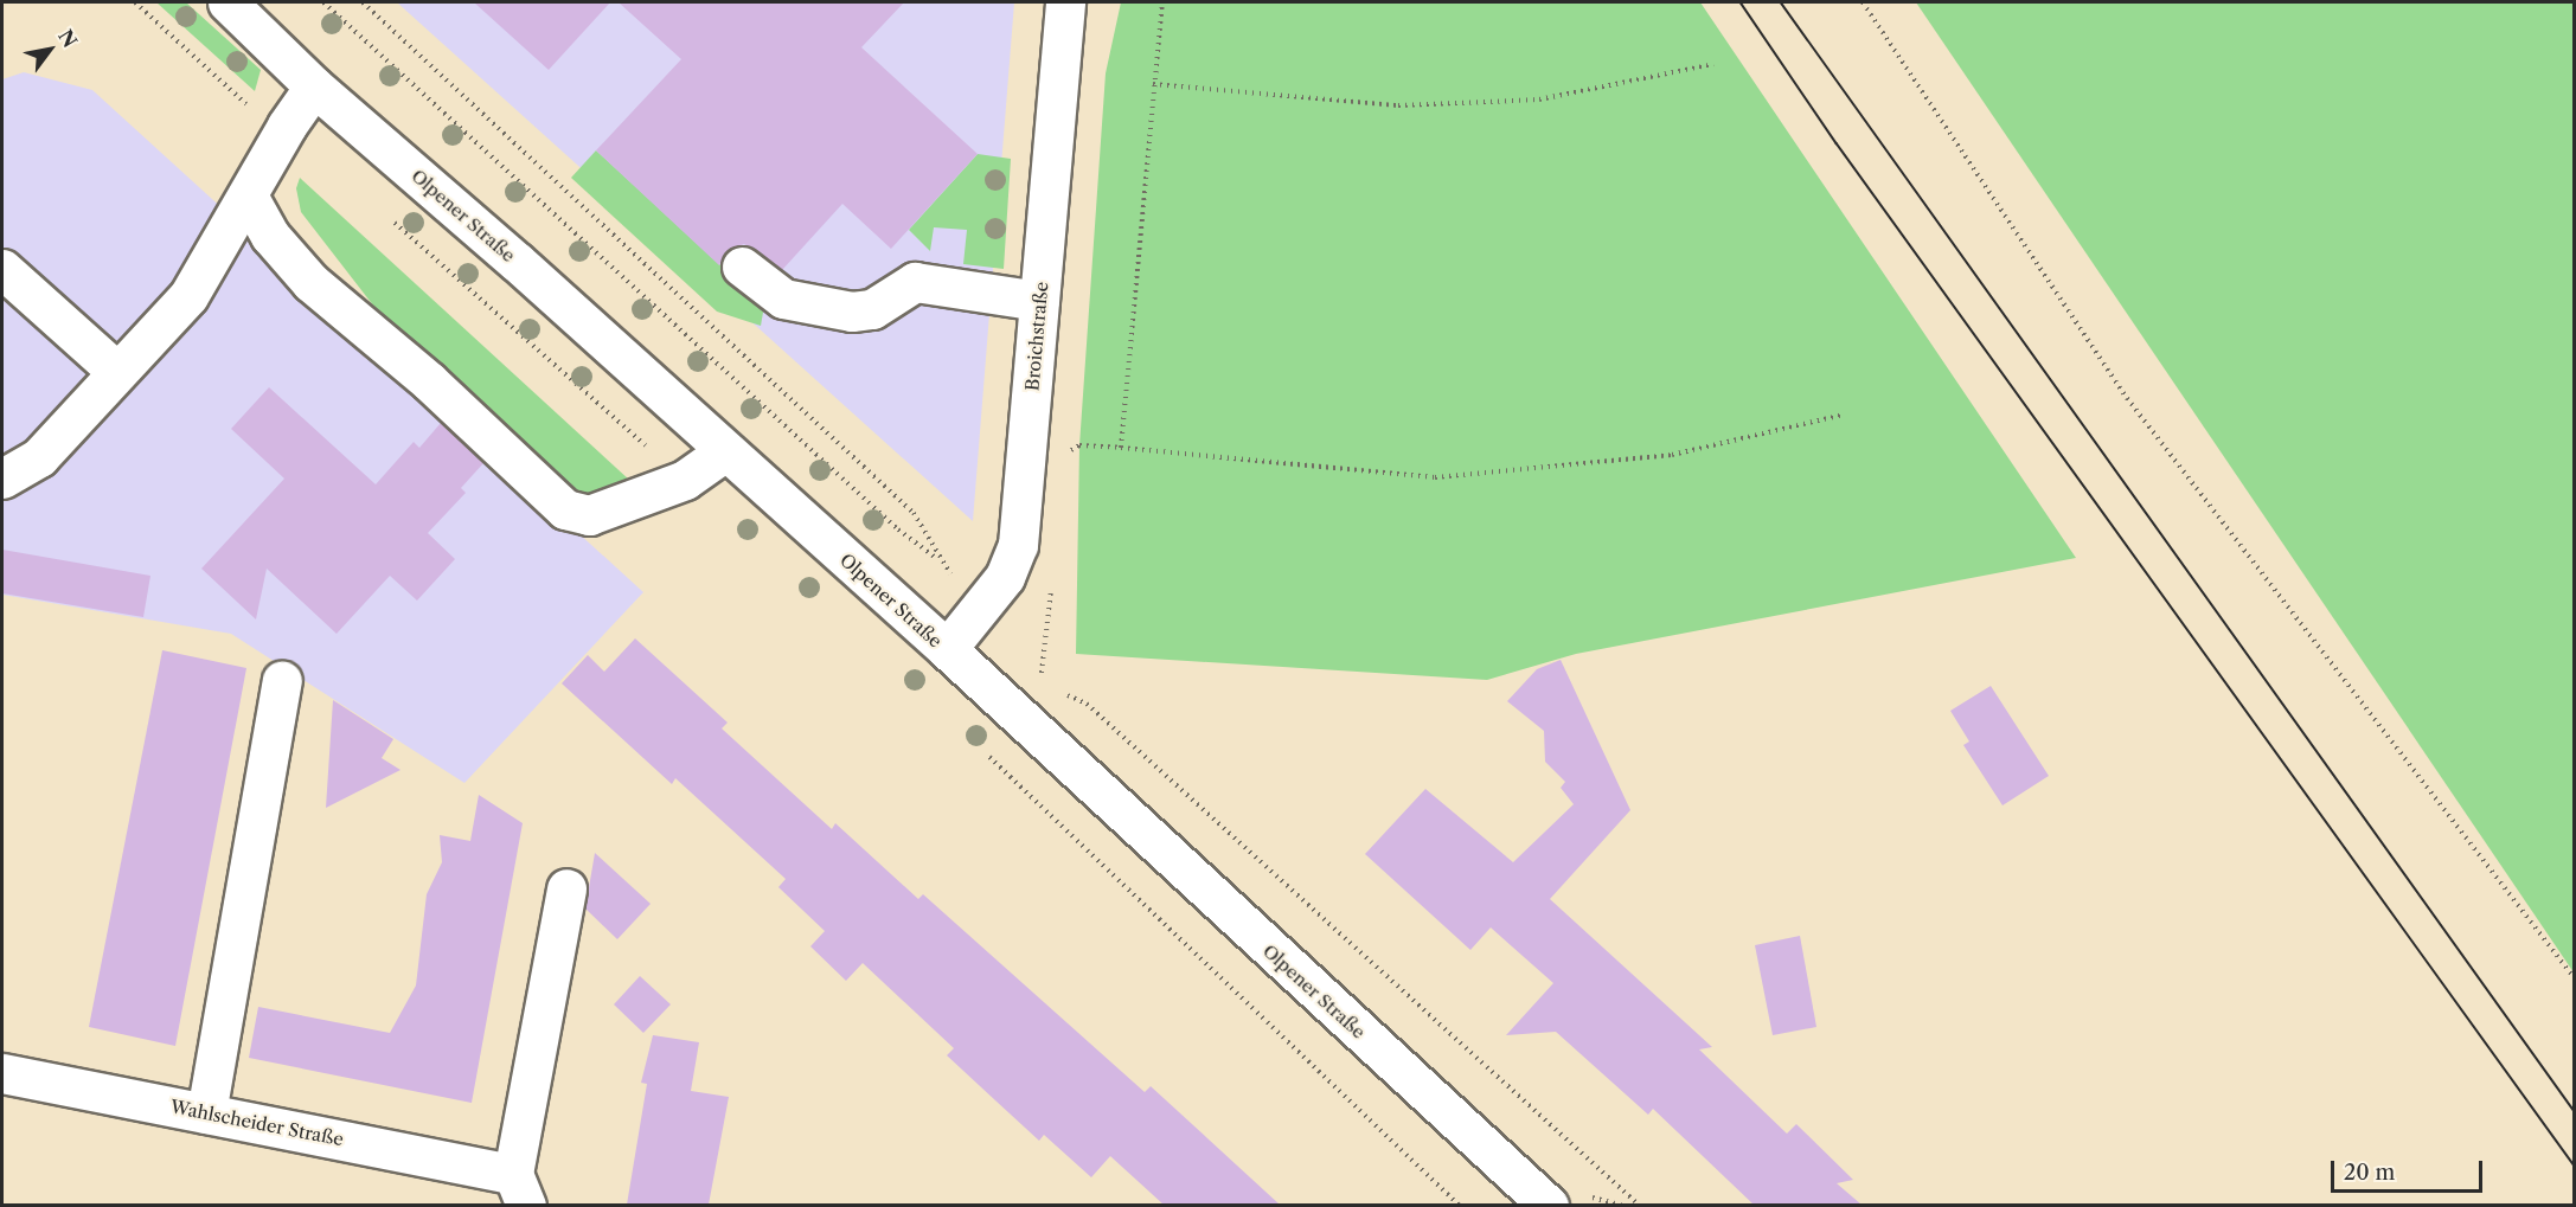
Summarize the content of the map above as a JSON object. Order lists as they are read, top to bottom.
{
  "streets": {
    "main road": ["Olpener Straße", "Broichstraße", "Wahlscheider Straße"]
  },
  "crossings": [
    ["Olpener Straße", "Broichstraße"]
  ],
  "scale_bar": "20 m",
  "north": "top right"
}
